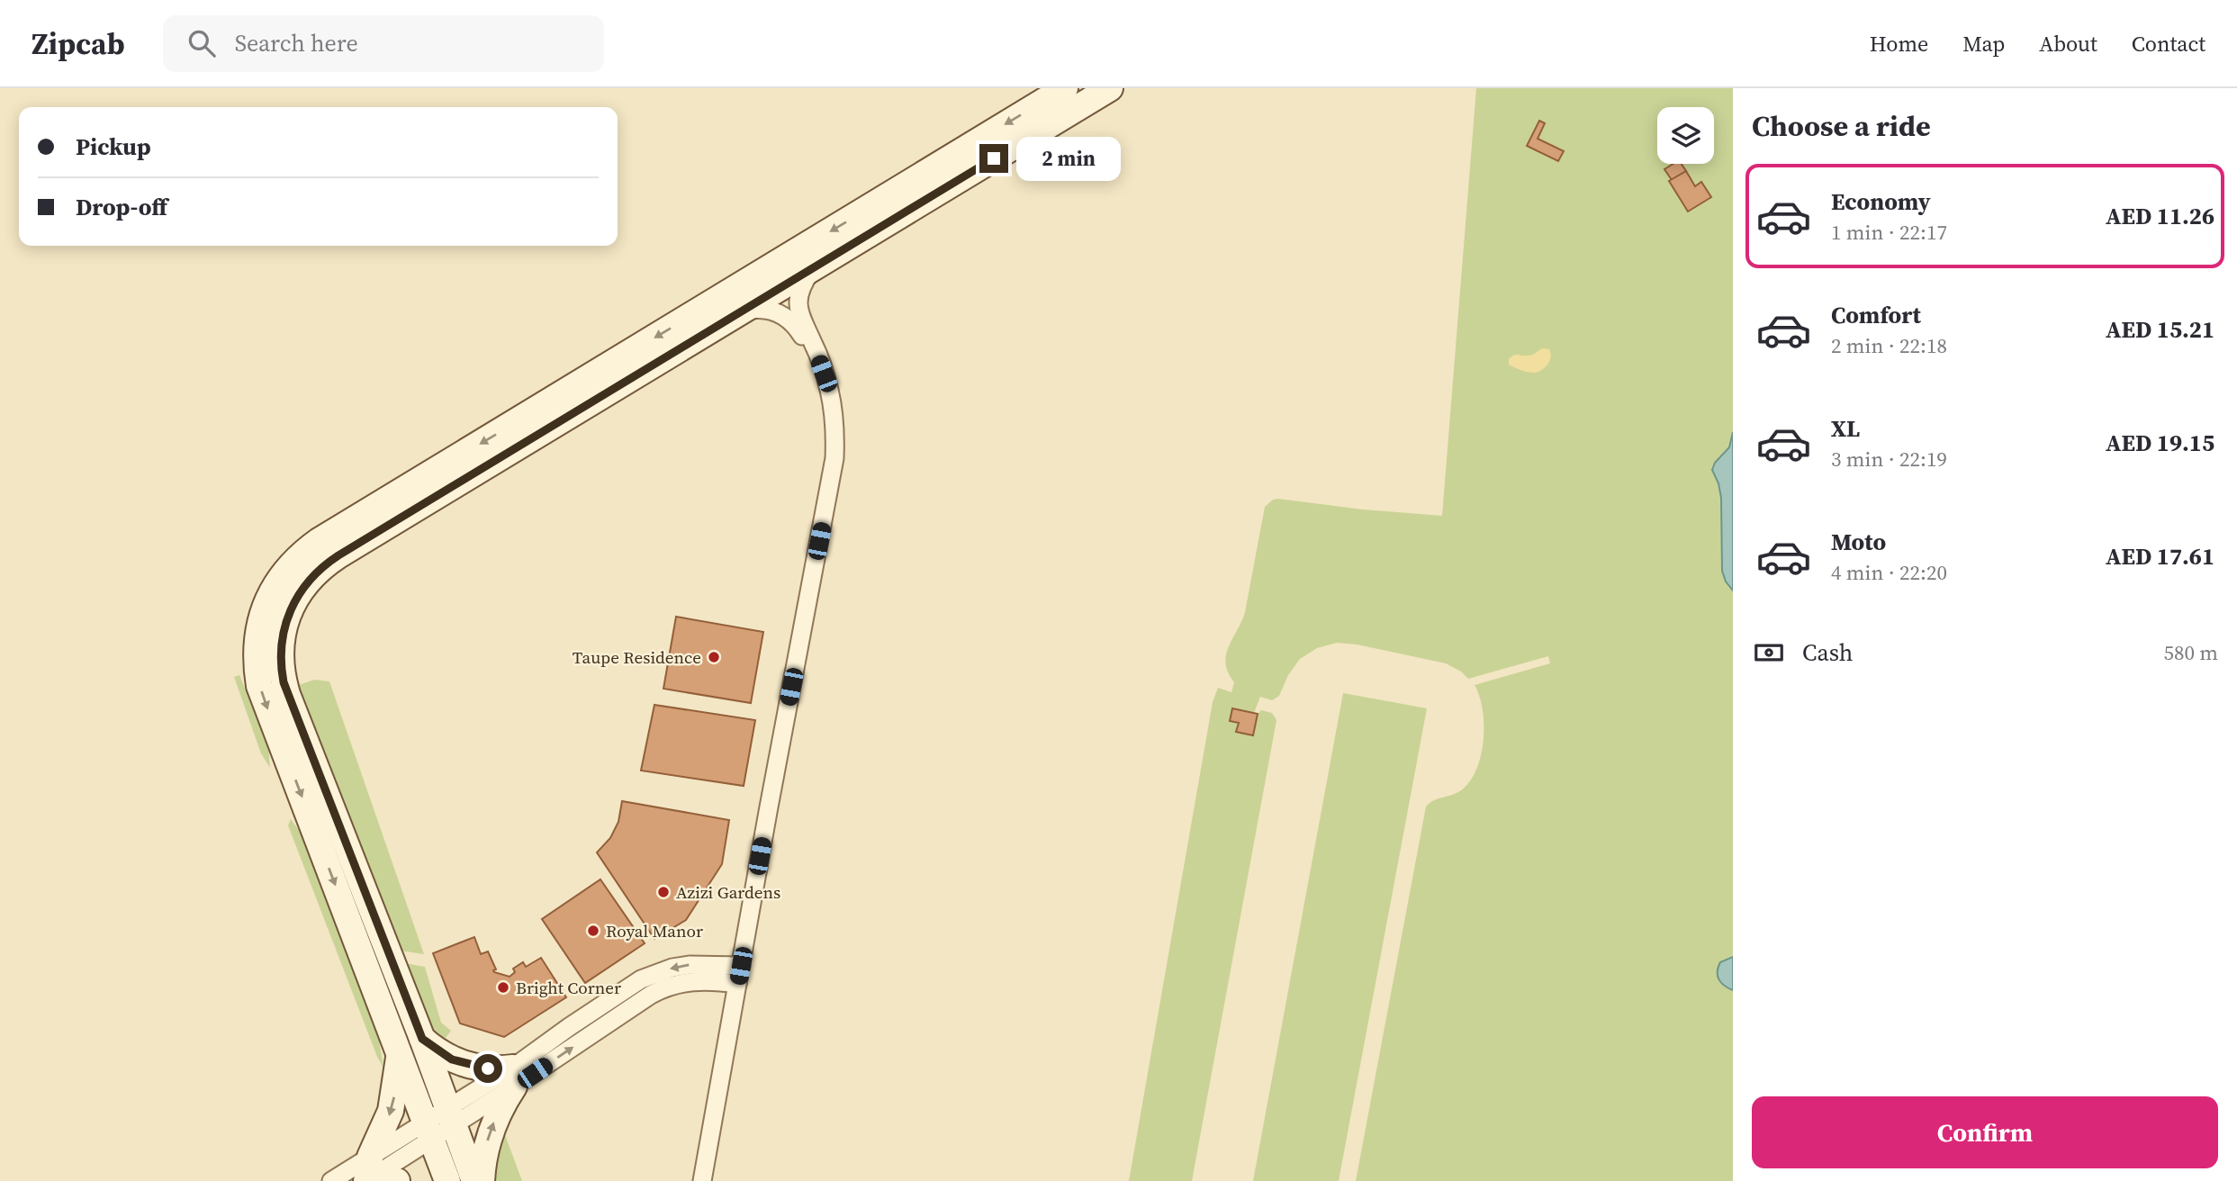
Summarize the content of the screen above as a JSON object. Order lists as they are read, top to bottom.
{
  "places": [
    "Taupe Residence",
    "Azizi Gardens",
    "Royal Manor",
    "Bright Corner"
  ],
  "page": {
    "header": "Zipcab",
    "search": "Search here",
    "nav": [
      "Home",
      "Map",
      "About",
      "Contact"
    ],
    "heading": "Choose a ride",
    "banner": ["Pickup", "Drop-off"],
    "bubble": "2 min",
    "list": [
      {
        "name": "Economy",
        "note": "1 min · 22:17",
        "value": "AED 11.26"
      },
      {
        "name": "Comfort",
        "note": "2 min · 22:18",
        "value": "AED 15.21"
      },
      {
        "name": "XL",
        "note": "3 min · 22:19",
        "value": "AED 19.15"
      },
      {
        "name": "Moto",
        "note": "4 min · 22:20",
        "value": "AED 17.61"
      }
    ],
    "pay": ["Cash", "580 m"],
    "buttons": "Confirm"
  }
}
